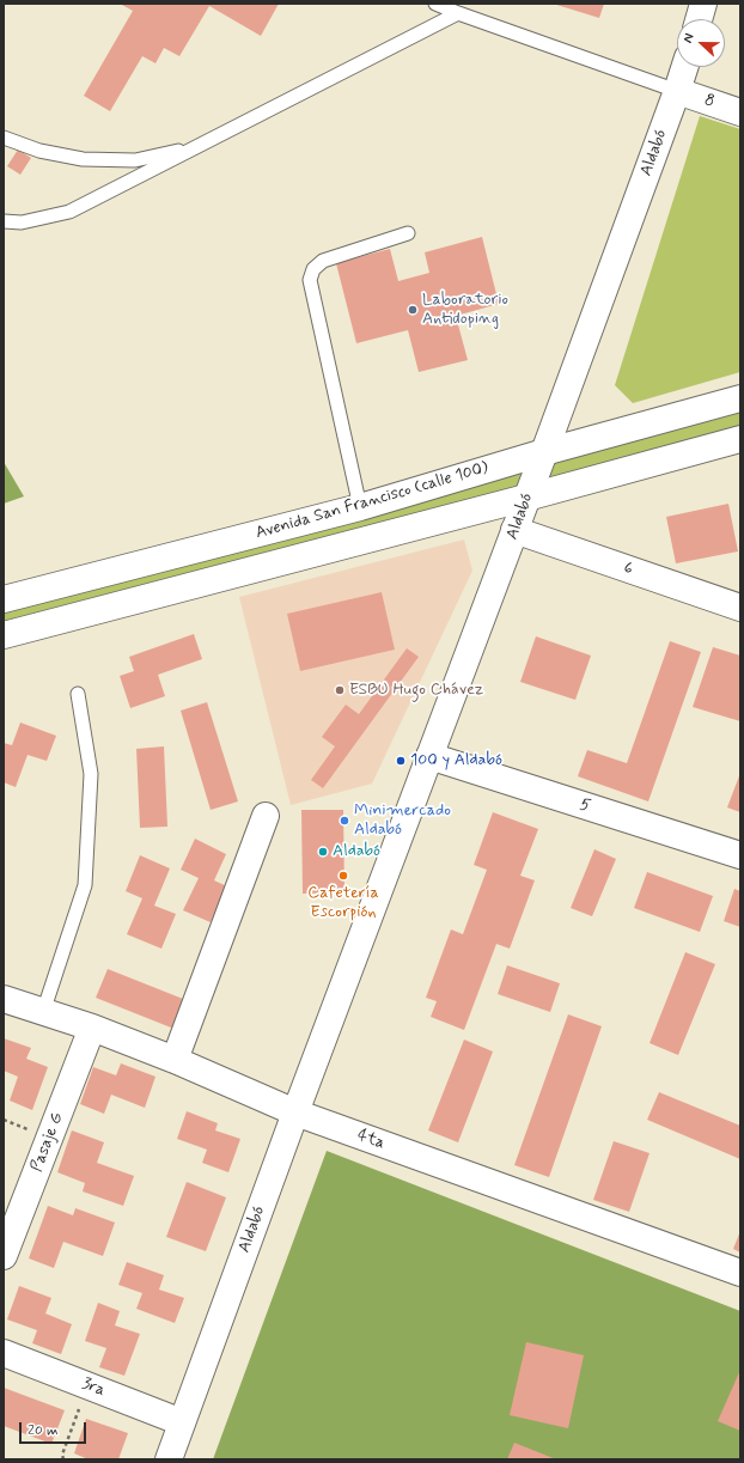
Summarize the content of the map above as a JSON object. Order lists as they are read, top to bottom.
{
  "streets": {
    "main road": [
      "8",
      "Aldabó",
      "Avenida San Francisco (calle 100)",
      "6",
      "5",
      "4ta",
      "Pasaje G",
      "3ra"
    ]
  },
  "crossings": [
    ["8", "Aldabó"],
    ["Aldabó", "Avenida San Francisco (calle 100)"],
    ["Aldabó", "6"],
    ["Aldabó", "5"],
    ["Aldabó", "4ta"],
    ["Aldabó", "3ra"],
    ["4ta", "Pasaje G"]
  ],
  "places": [
    "Laboratorio Antidoping",
    "ESBU Hugo Chávez",
    "100 y Aldabó",
    "Minimercado Aldabó",
    "Aldabó",
    "Cafetería Escorpión"
  ],
  "scale_bar": "20 m",
  "north": "left"
}
